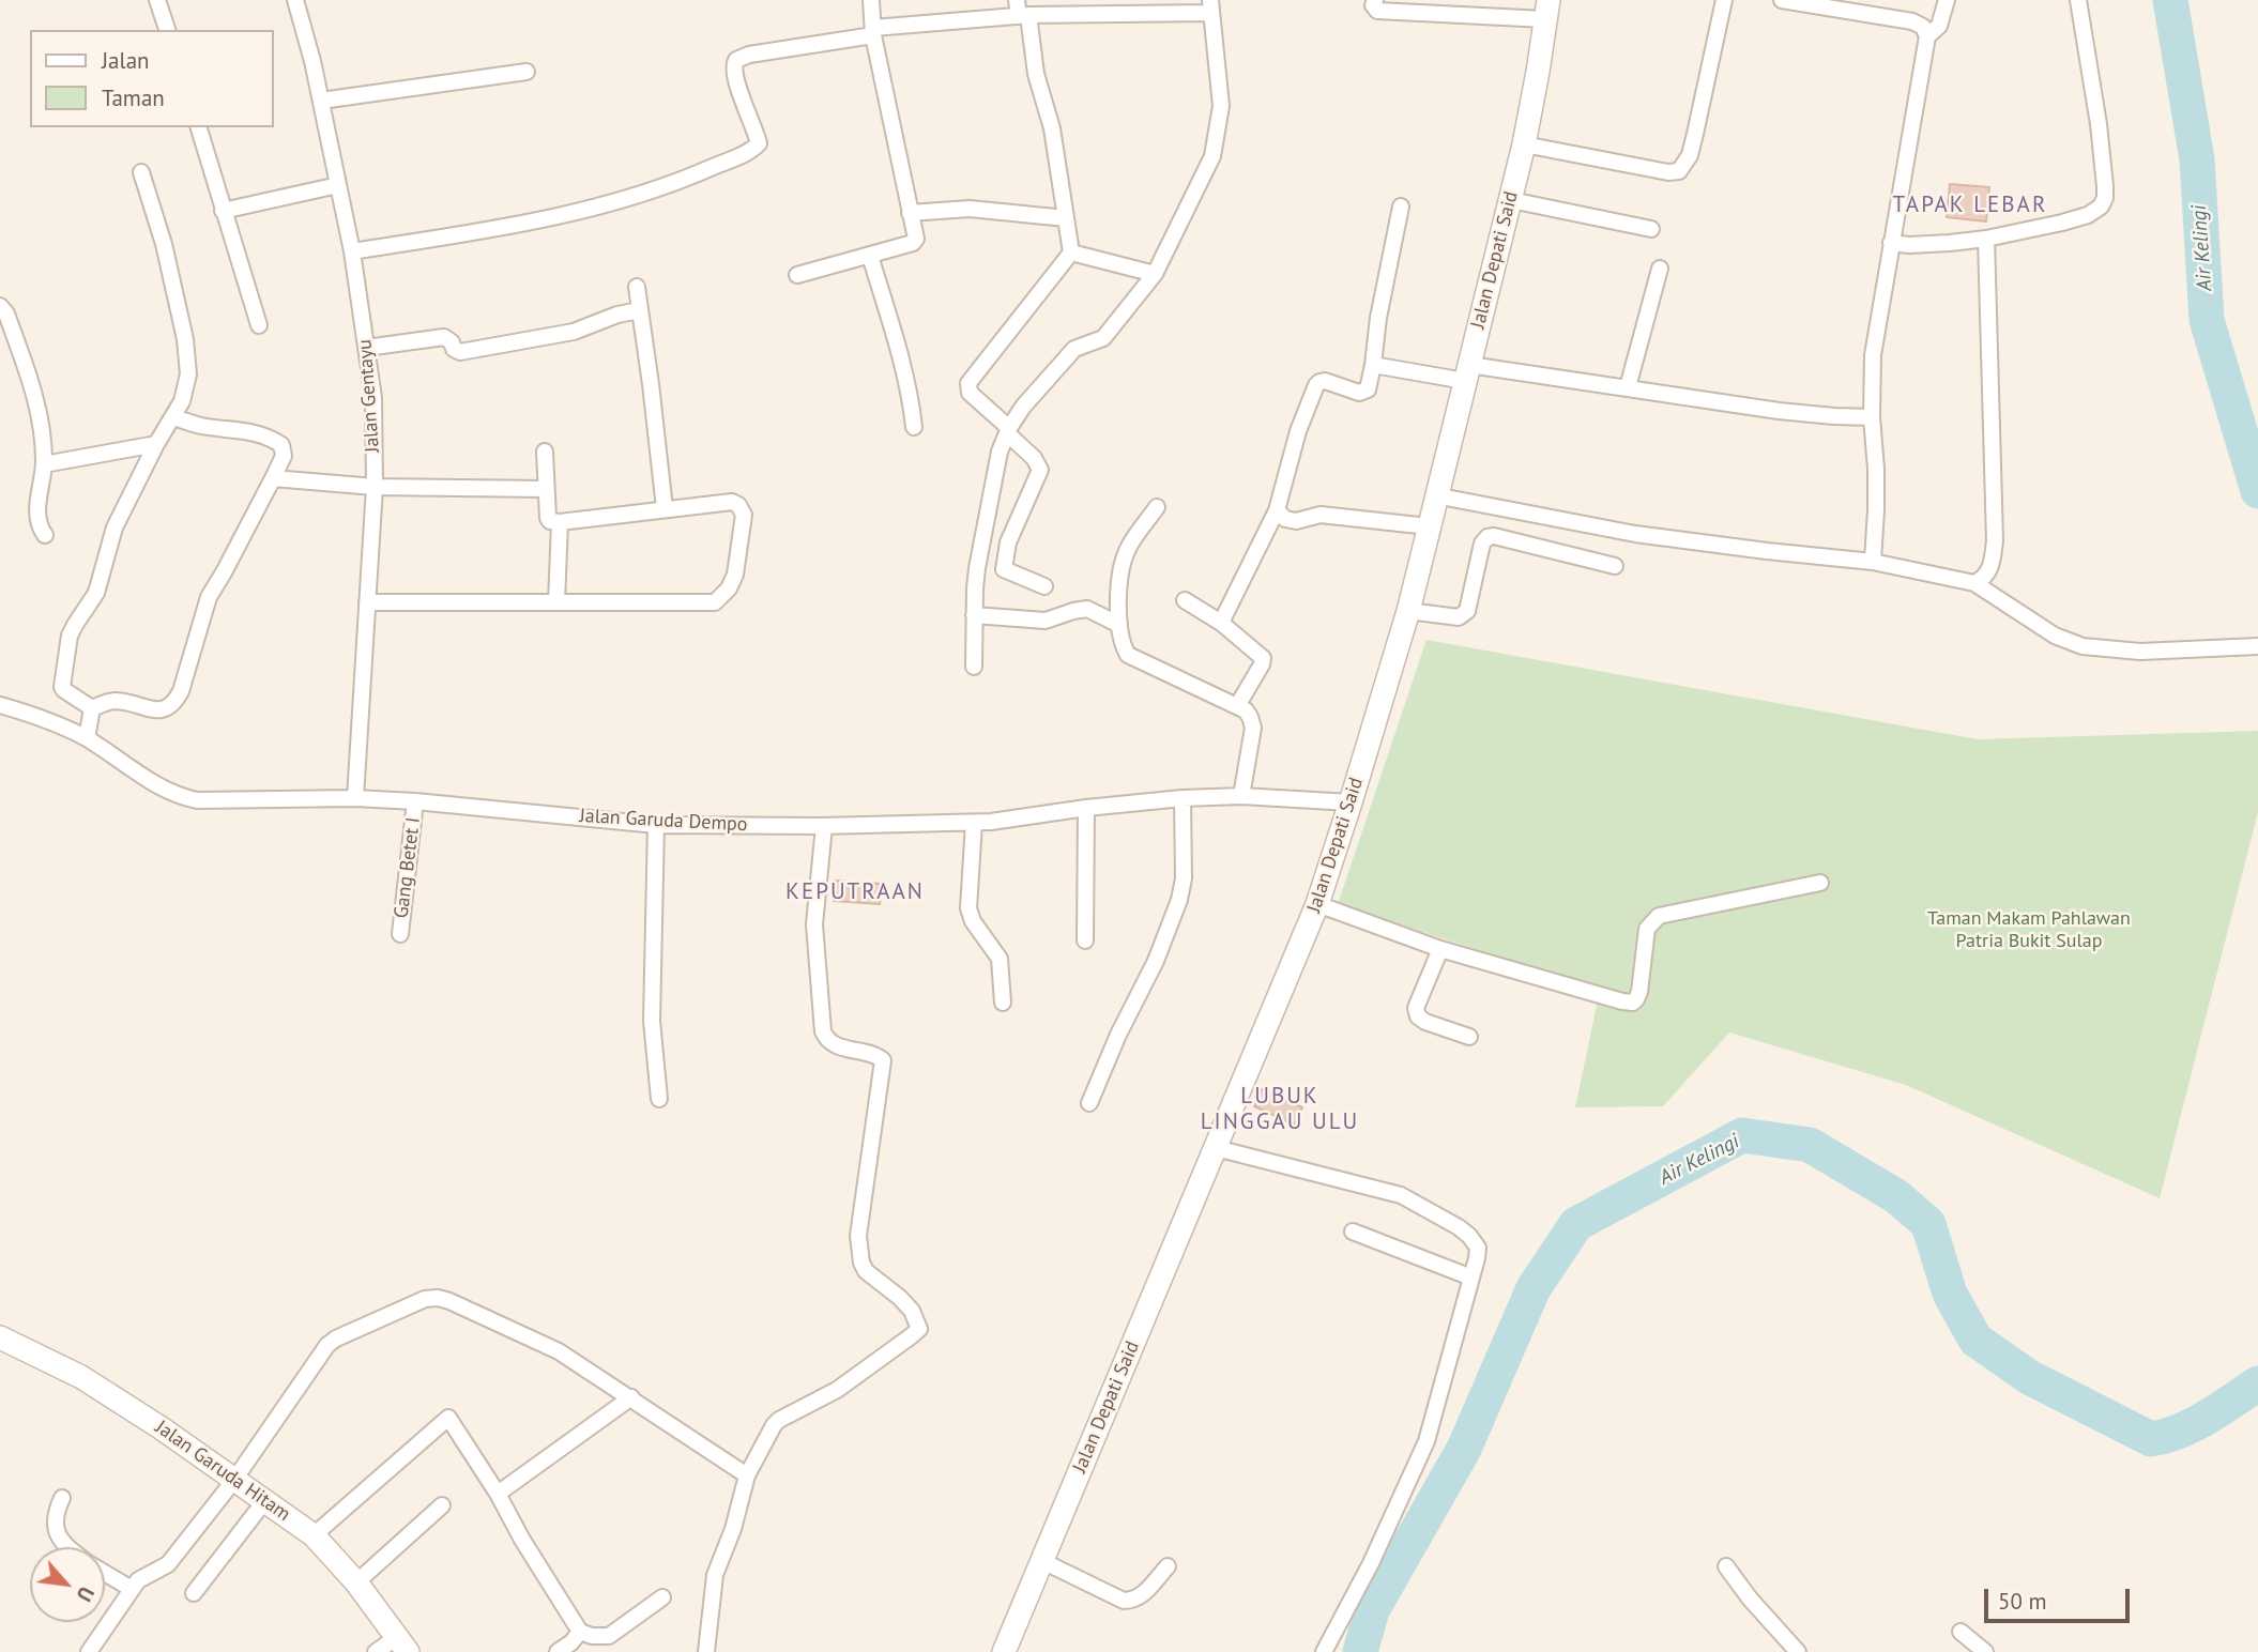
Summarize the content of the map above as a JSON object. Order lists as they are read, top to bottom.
{
  "streets": {
    "main road": ["Jalan Depati Said", "Jalan Garuda Hitam"],
    "street": ["Jalan Gentayu", "Jalan Garuda Dempo", "Gang Betet I"]
  },
  "crossings": [
    ["Jalan Depati Said", "Jalan Garuda Dempo"],
    ["Jalan Gentayu", "Jalan Garuda Dempo"],
    ["Jalan Garuda Dempo", "Gang Betet I"]
  ],
  "districts": ["TAPAK LEBAR", "KEPUTRAAN", "LUBUK LINGGAU ULU"],
  "water": ["Air Kelingi"],
  "parks": ["Taman Makam Pahlawan Patria Bukit Sulap"],
  "legend": ["Jalan", "Taman"],
  "scale_bar": "50 m",
  "north": "bottom right"
}
